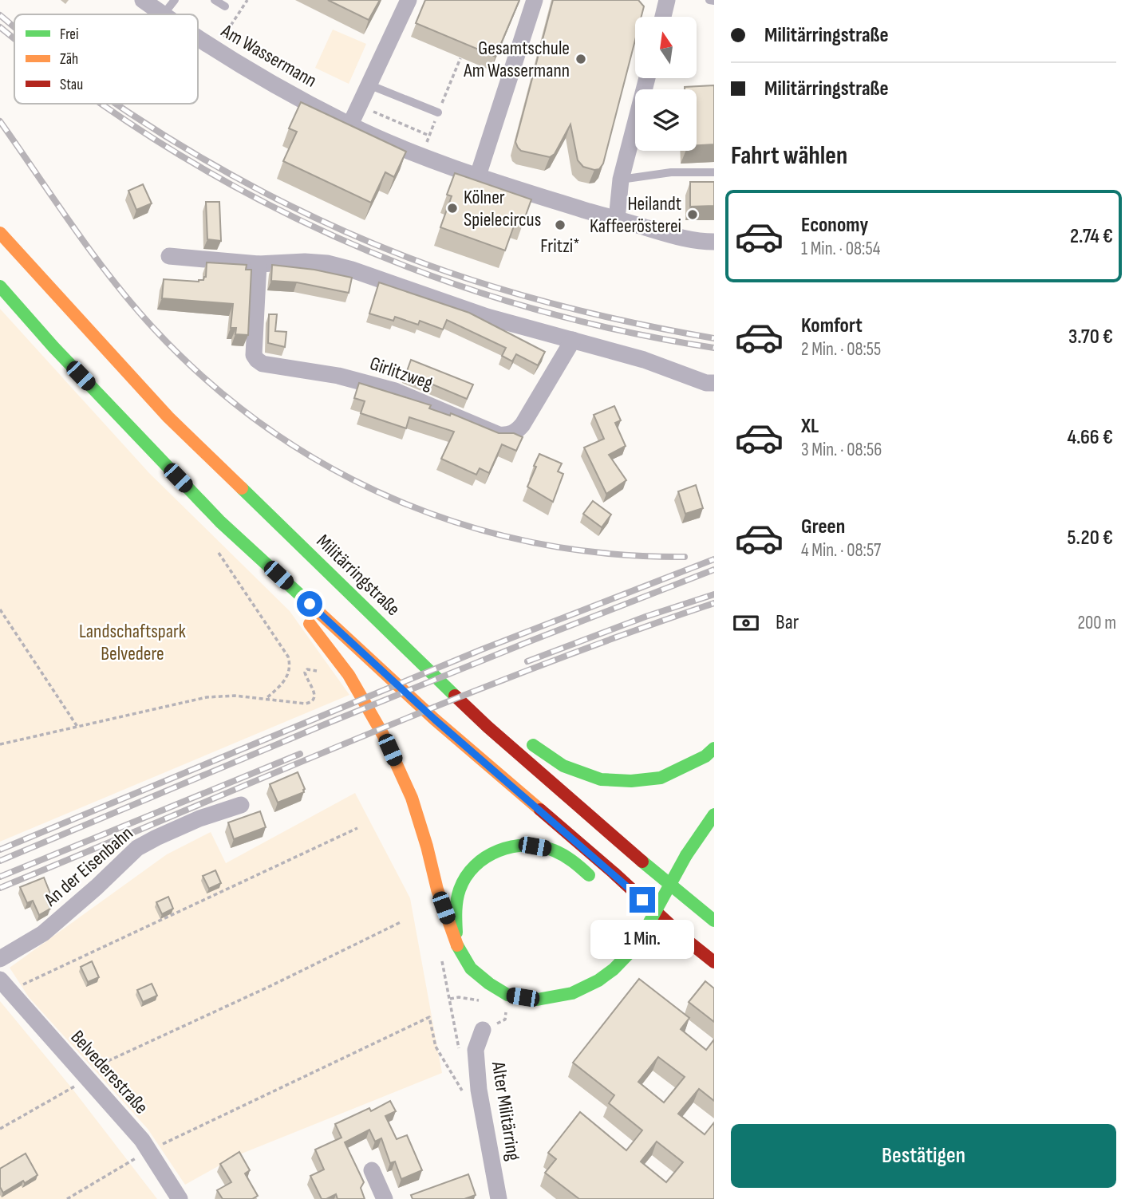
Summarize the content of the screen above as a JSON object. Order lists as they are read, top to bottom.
{
  "streets": {
    "main road": ["Militärringstraße"],
    "street": [
      "Am Wassermann",
      "Girlitzweg",
      "An der Eisenbahn",
      "Belvederestraße",
      "Alter Militärring"
    ]
  },
  "parks": ["Landschaftspark Belvedere"],
  "places": [
    "Gesamtschule Am Wassermann",
    "Kölner Spielecircus",
    "Heilandt Kaffeerösterei",
    "Fritzi*"
  ],
  "legend": ["Frei", "Zäh", "Stau"],
  "north": "top",
  "page": {
    "banner": ["Militärringstraße", "Militärringstraße"],
    "heading": "Fahrt wählen",
    "list": [
      {
        "name": "Economy",
        "note": "1 Min. · 08:54",
        "value": "2.74 €"
      },
      {
        "name": "Komfort",
        "note": "2 Min. · 08:55",
        "value": "3.70 €"
      },
      {
        "name": "XL",
        "note": "3 Min. · 08:56",
        "value": "4.66 €"
      },
      {
        "name": "Green",
        "note": "4 Min. · 08:57",
        "value": "5.20 €"
      }
    ],
    "pay": ["Bar", "200 m"],
    "bubble": "1 Min.",
    "buttons": "Bestätigen"
  }
}
